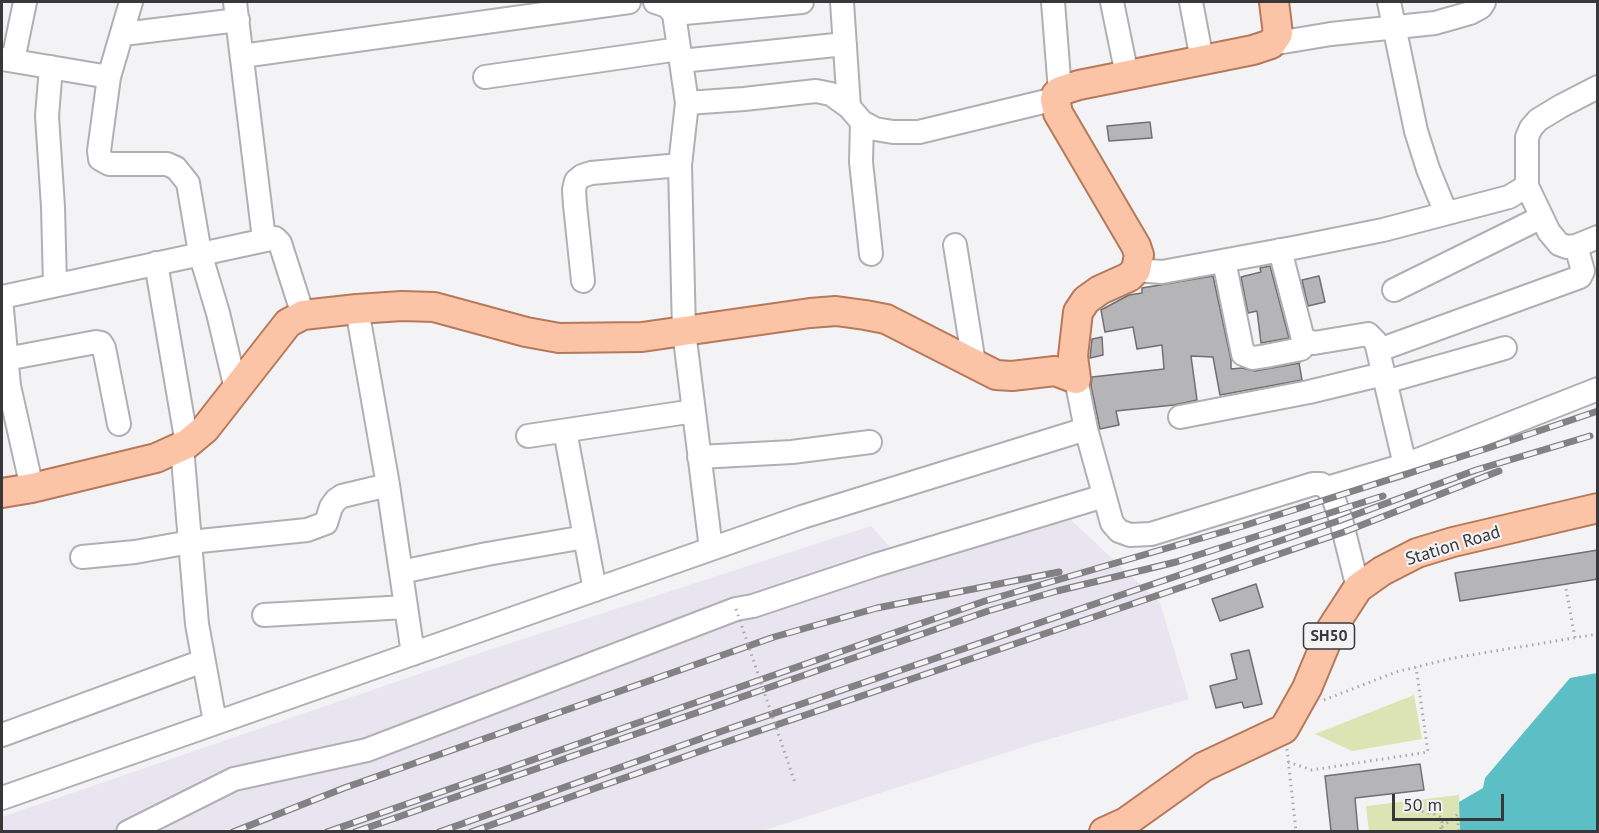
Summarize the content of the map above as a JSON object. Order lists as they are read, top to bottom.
{
  "streets": {
    "main road": ["Station Road", "SH50"]
  },
  "scale_bar": "50 m"
}
